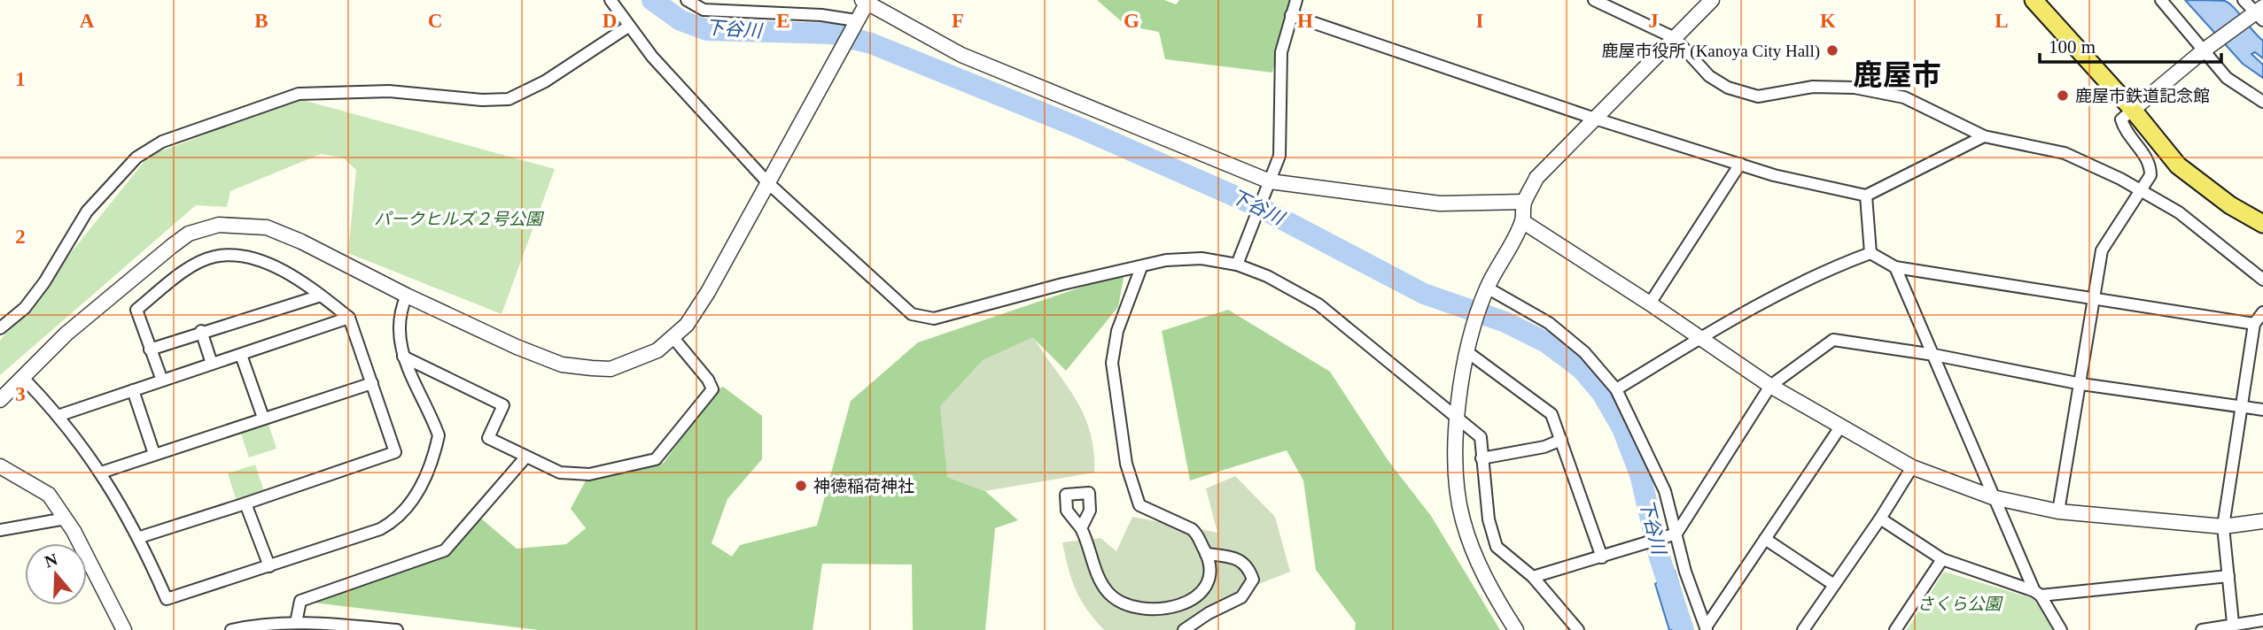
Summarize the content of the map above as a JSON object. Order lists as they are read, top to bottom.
{
  "districts": ["鹿屋市"],
  "water": ["下谷川"],
  "parks": ["パークヒルズ２号公園", "さくら公園"],
  "places": ["鹿屋市役所 (Kanoya City Hall)", "鹿屋市鉄道記念館", "神徳稲荷神社"],
  "scale_bar": "100 m",
  "north": "top",
  "grid": {
    "columns": [
      "A",
      "B",
      "C",
      "D",
      "E",
      "F",
      "G",
      "H",
      "I",
      "J",
      "K",
      "L"
    ],
    "rows": ["1", "2", "3"]
  }
}
